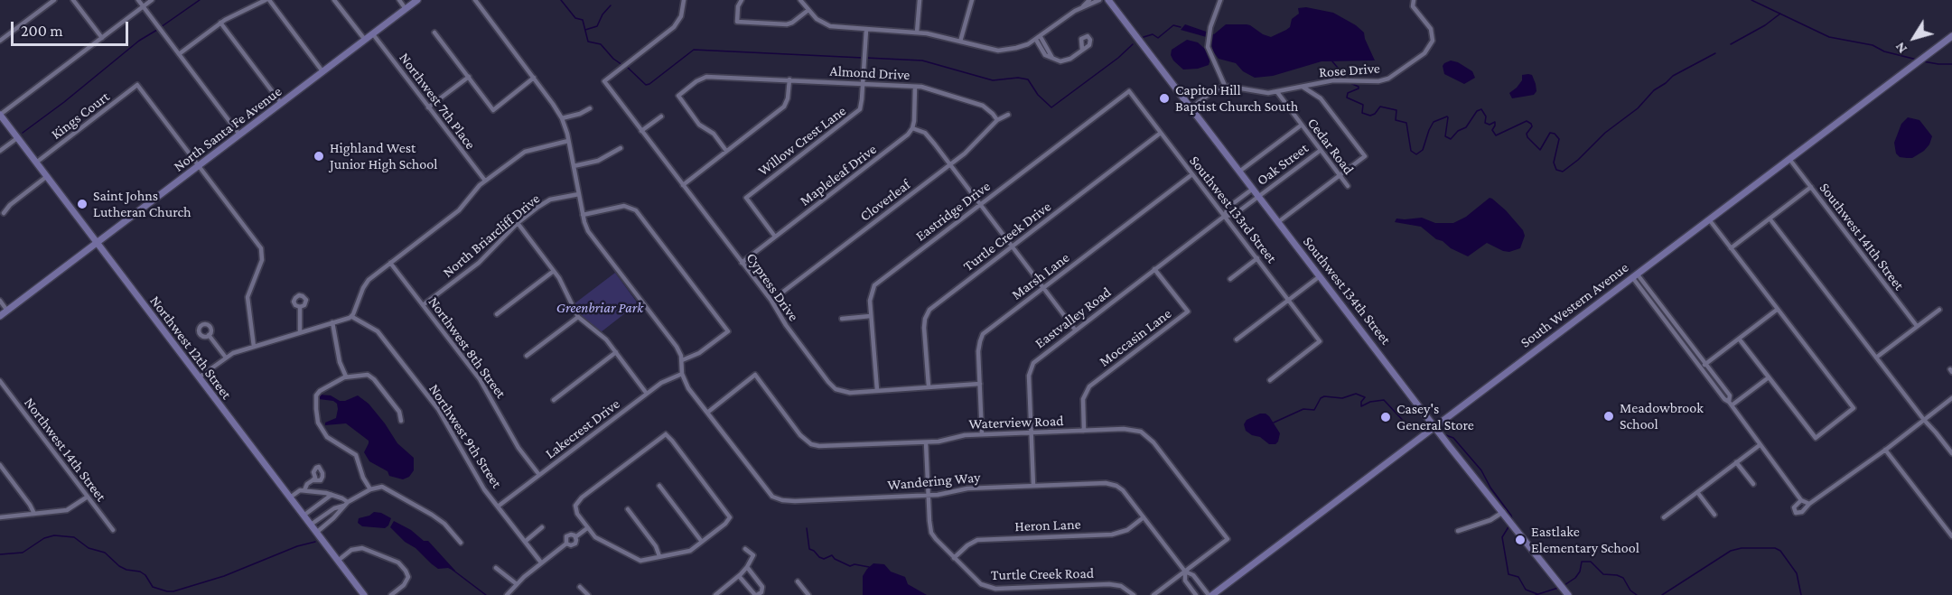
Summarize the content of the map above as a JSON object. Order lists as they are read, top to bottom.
{
  "streets": {
    "main road": [
      "North Santa Fe Avenue",
      "Southwest 134th Street",
      "South Western Avenue",
      "Northwest 12th Street"
    ],
    "street": [
      "Rose Drive",
      "Almond Drive",
      "Northwest 7th Place",
      "Kings Court",
      "Willow Crest Lane",
      "Cedar Road",
      "Oak Street",
      "Mapleleaf Drive",
      "Cloverleaf",
      "Southwest 133rd Street",
      "Eastridge Drive",
      "North Briarcliff Drive",
      "Turtle Creek Drive",
      "Southwest 141th Street",
      "Marsh Lane",
      "Cypress Drive",
      "Eastvalley Road",
      "Moccasin Lane",
      "Northwest 8th Street",
      "Waterview Road",
      "Lakecrest Drive",
      "Northwest 9th Street",
      "Northwest 14th Street",
      "Wandering Way",
      "Heron Lane",
      "Turtle Creek Road"
    ]
  },
  "crossings": [
    ["Almond Drive", "Willow Crest Lane"],
    ["Almond Drive", "Cloverleaf"],
    ["Northwest 7th Place", "North Santa Fe Avenue"],
    ["Kings Court", "North Santa Fe Avenue"],
    ["Kings Court", "Northwest 12th Street"],
    ["North Santa Fe Avenue", "Northwest 12th Street"],
    ["Willow Crest Lane", "Mapleleaf Drive"],
    ["Cedar Road", "Oak Street"],
    ["Oak Street", "Southwest 134th Street"],
    ["Oak Street", "Eastvalley Road"],
    ["Mapleleaf Drive", "Cypress Drive"],
    ["Cloverleaf", "Cypress Drive"],
    ["Southwest 133rd Street", "Eastridge Drive"],
    ["Southwest 133rd Street", "Turtle Creek Drive"],
    ["Southwest 133rd Street", "Marsh Lane"],
    ["Southwest 133rd Street", "Eastvalley Road"],
    ["Eastridge Drive", "Cypress Drive"],
    ["North Briarcliff Drive", "Northwest 8th Street"],
    ["Turtle Creek Drive", "Cypress Drive"],
    ["Southwest 141th Street", "South Western Avenue"],
    ["Marsh Lane", "Cypress Drive"],
    ["Marsh Lane", "Waterview Road"],
    ["Southwest 134th Street", "South Western Avenue"],
    ["Southwest 134th Street", "Eastvalley Road"],
    ["South Western Avenue", "Wandering Way"],
    ["Eastvalley Road", "Moccasin Lane"],
    ["Eastvalley Road", "Waterview Road"],
    ["Eastvalley Road", "Wandering Way"],
    ["Moccasin Lane", "Waterview Road"],
    ["Northwest 8th Street", "Lakecrest Drive"],
    ["Waterview Road", "Wandering Way"],
    ["Waterview Road", "Turtle Creek Road"],
    ["Lakecrest Drive", "Northwest 9th Street"],
    ["Lakecrest Drive", "Wandering Way"],
    ["Wandering Way", "Heron Lane"],
    ["Wandering Way", "Turtle Creek Road"],
    ["Heron Lane", "Turtle Creek Road"]
  ],
  "parks": ["Greenbriar Park"],
  "places": [
    "Capitol Hill Baptist Church South",
    "Highland West Junior High School",
    "Saint Johns Lutheran Church",
    "Meadowbrook School",
    "Casey's General Store",
    "Eastlake Elementary School"
  ],
  "scale_bar": "200 m",
  "north": "bottom left"
}
